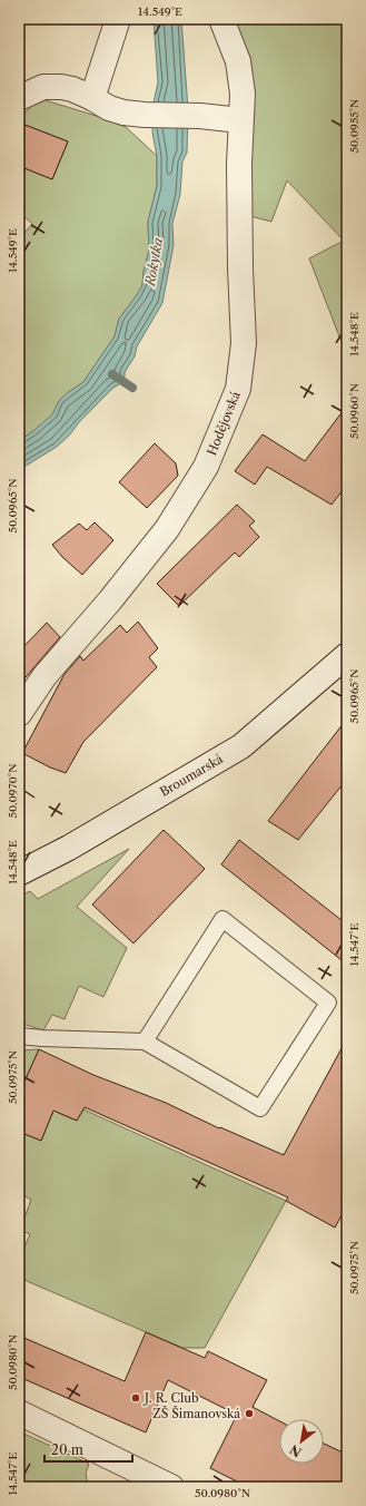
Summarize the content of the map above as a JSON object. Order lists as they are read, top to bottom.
{
  "streets": {
    "street": ["Hodějovská", "Broumarská"]
  },
  "water": ["Rokytka"],
  "places": ["J. R. Club", "ZŠ Šimanovská"],
  "scale_bar": "20 m",
  "north": "bottom left",
  "coordinates": [
    "14.549°E",
    "50.0955°N",
    "14.548°E",
    "50.0960°N",
    "50.0965°N",
    "50.0970°N",
    "14.547°E",
    "50.0975°N",
    "50.0980°N"
  ]
}
